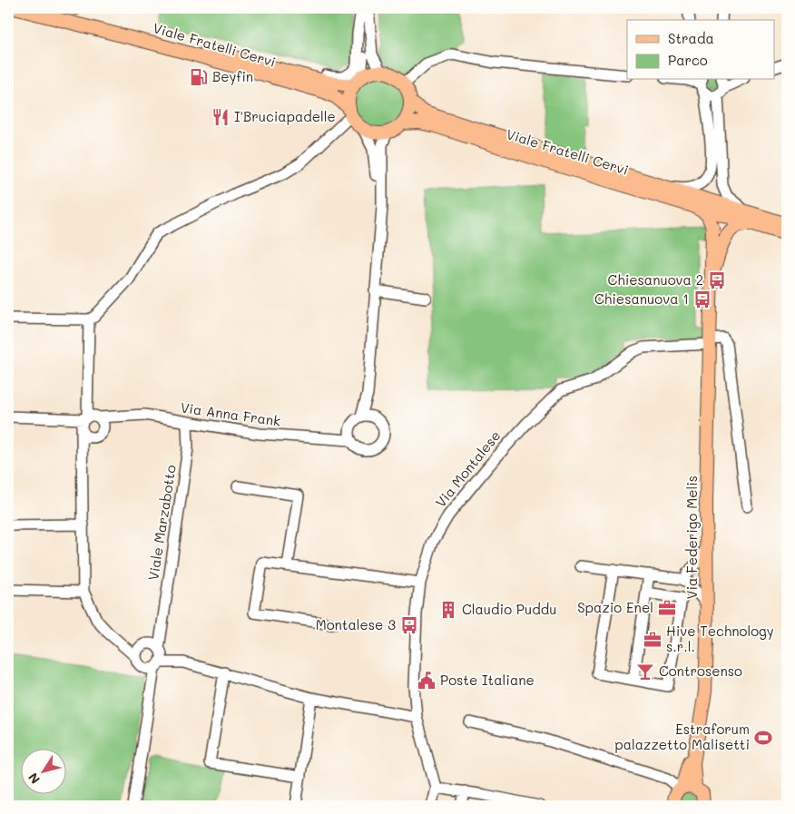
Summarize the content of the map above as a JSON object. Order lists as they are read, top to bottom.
{
  "streets": {
    "main road": ["Viale Fratelli Cervi", "Via Federigo Melis"],
    "street": ["Via Anna Frank", "Via Montalese", "Viale Marzabotto"]
  },
  "crossings": [
    ["Via Anna Frank", "Viale Marzabotto"],
    ["Via Montalese", "Via Federigo Melis"]
  ],
  "places": {
    "fuel station": ["Beyfin"],
    "restaurant": ["I'Bruciapadelle"],
    "bus stop": ["Chiesanuova 2", "Chiesanuova 1", "Montalese 3"],
    "office": ["Spazio Enel", "Hive Technology s.r.l."],
    "building": ["Claudio Puddu"],
    "bar": ["Controsenso"],
    "public building": ["Poste Italiane"],
    "sports": ["Estraforum palazzetto Malisetti"]
  },
  "legend": ["Strada", "Parco"],
  "north": "bottom left"
}
